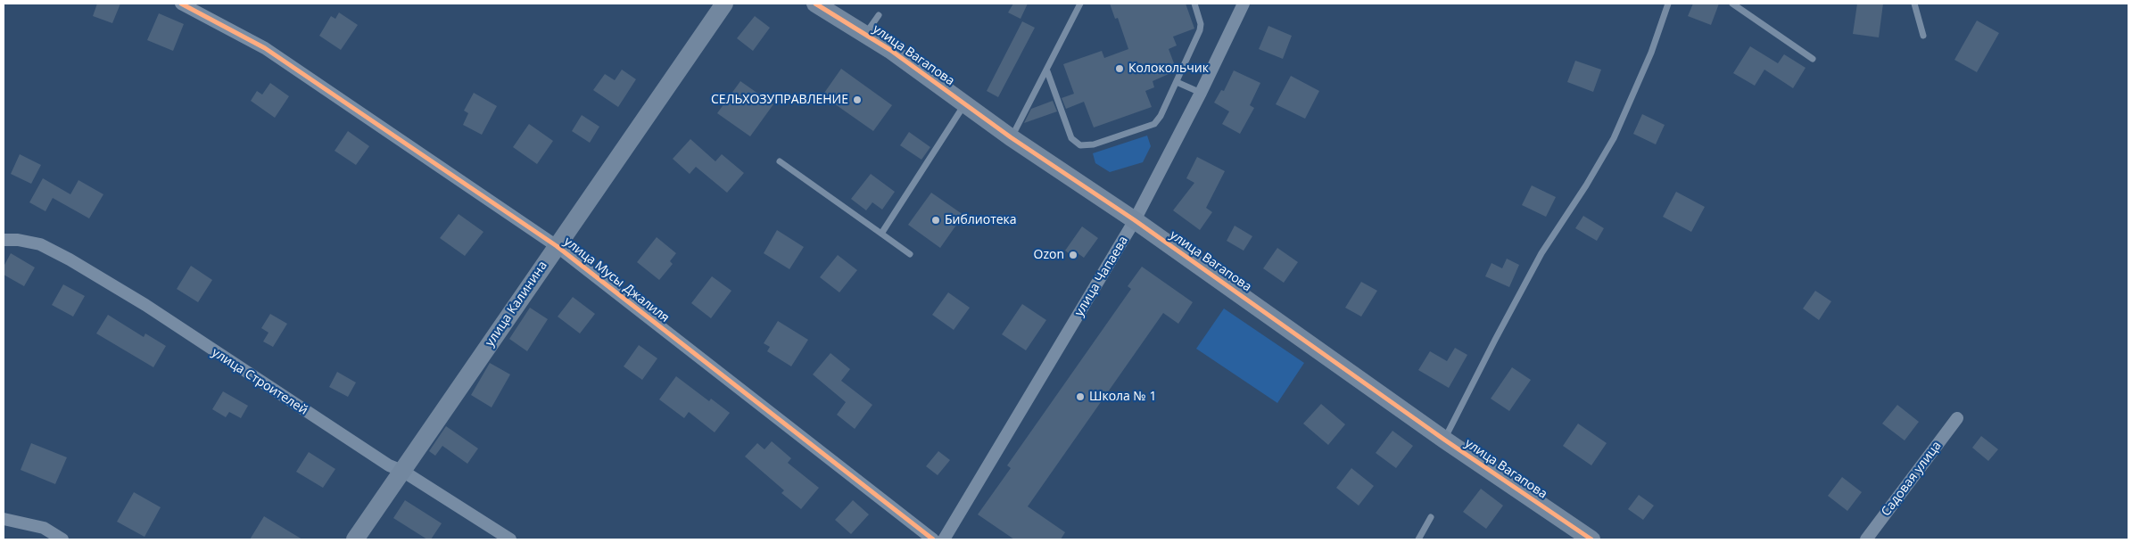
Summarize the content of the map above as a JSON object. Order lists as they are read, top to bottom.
{
  "streets": {
    "street": [
      "улица Вагапова",
      "улица Чапаева",
      "улица Мусы Джалиля",
      "улица Калинина",
      "улица Строителей",
      "Садовая улица"
    ]
  },
  "crossings": [
    ["улица Вагапова", "улица Чапаева"],
    ["улица Мусы Джалиля", "улица Калинина"],
    ["улица Калинина", "улица Строителей"]
  ],
  "places": [
    "Колокольчик",
    "СЕЛЬХОЗУПРАВЛЕНИЕ",
    "Библиотека",
    "Ozon",
    "Школа № 1"
  ]
}
